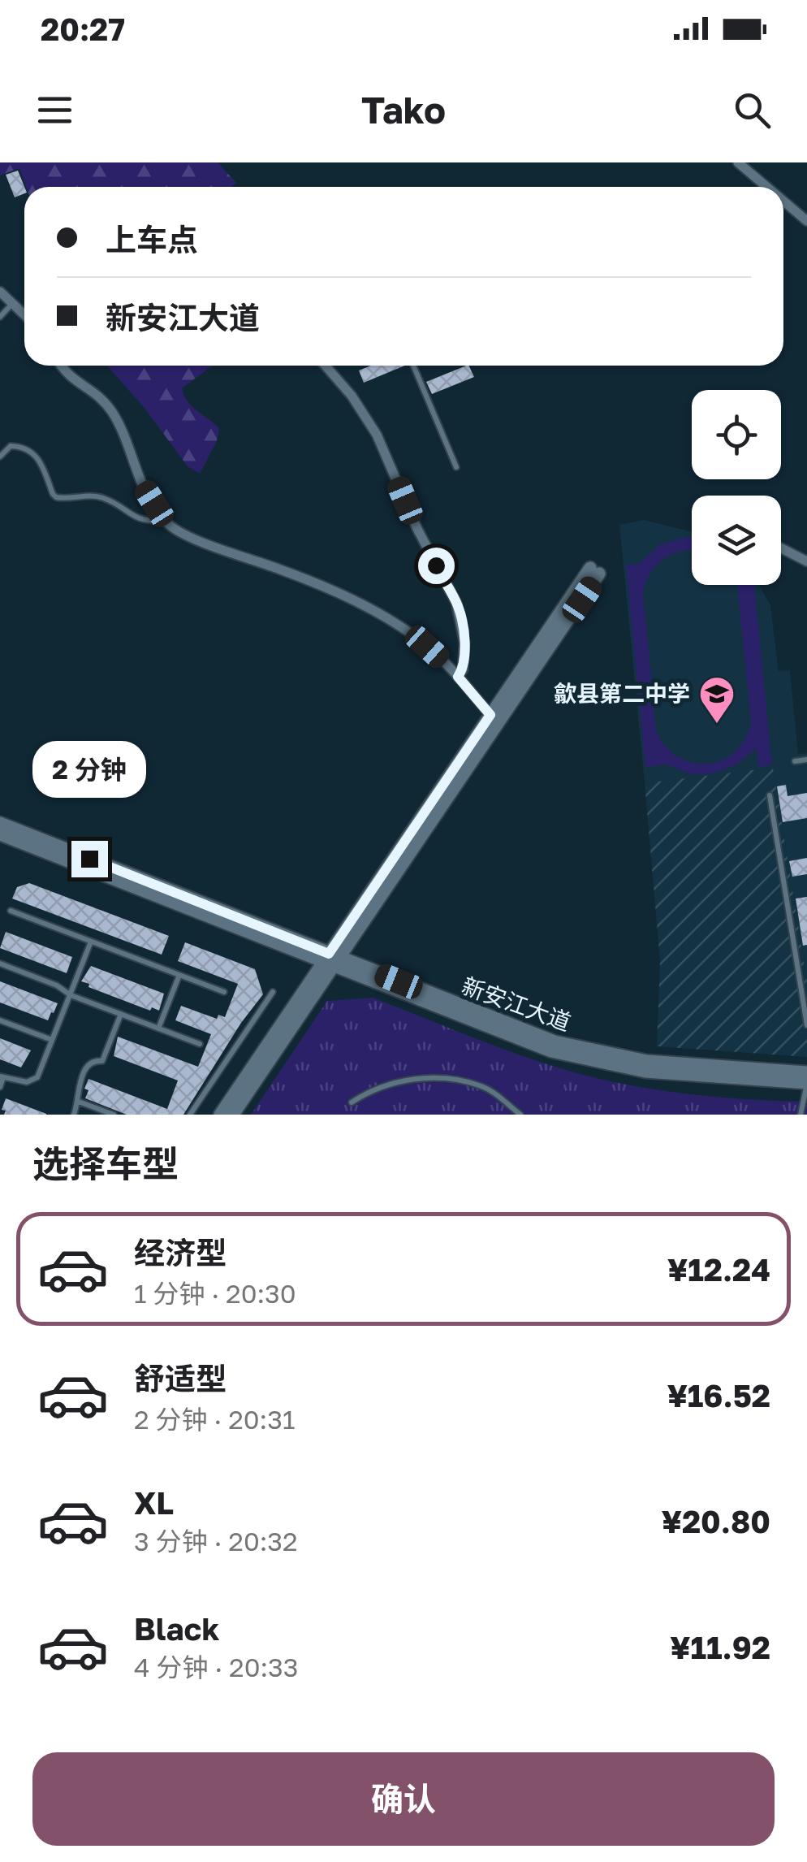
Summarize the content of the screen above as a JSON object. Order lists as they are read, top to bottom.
{
  "streets": {
    "main road": ["新安江大道"]
  },
  "places": {
    "school or university": ["歙县第二中学"]
  },
  "page": {
    "status": "20:27",
    "header": "Tako",
    "banner": ["上车点", "新安江大道"],
    "bubble": "2 分钟",
    "heading": "选择车型",
    "list": [
      {
        "name": "经济型",
        "note": "1 分钟 · 20:30",
        "value": "¥12.24"
      },
      {
        "name": "舒适型",
        "note": "2 分钟 · 20:31",
        "value": "¥16.52"
      },
      {
        "name": "XL",
        "note": "3 分钟 · 20:32",
        "value": "¥20.80"
      },
      {
        "name": "Black",
        "note": "4 分钟 · 20:33",
        "value": "¥11.92"
      }
    ],
    "buttons": "确认"
  }
}
